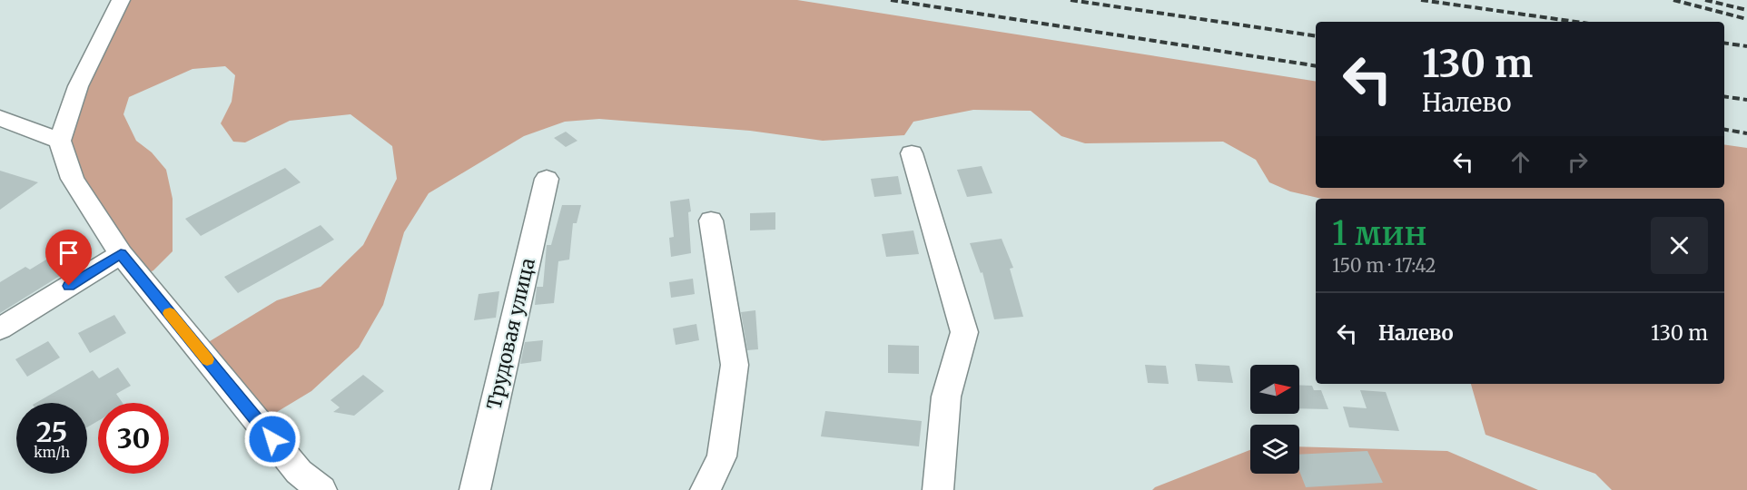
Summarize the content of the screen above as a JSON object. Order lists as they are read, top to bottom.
{
  "streets": {
    "street": ["Трудовая улица"]
  },
  "north": "right",
  "page": {
    "turn": ["130 m", "Налево"],
    "heading": ["1 мин", "150 m · 17:42"],
    "list": [
      {
        "name": "Налево",
        "value": "130 m"
      }
    ],
    "speed": "25 km/h",
    "limit": "30"
  }
}
